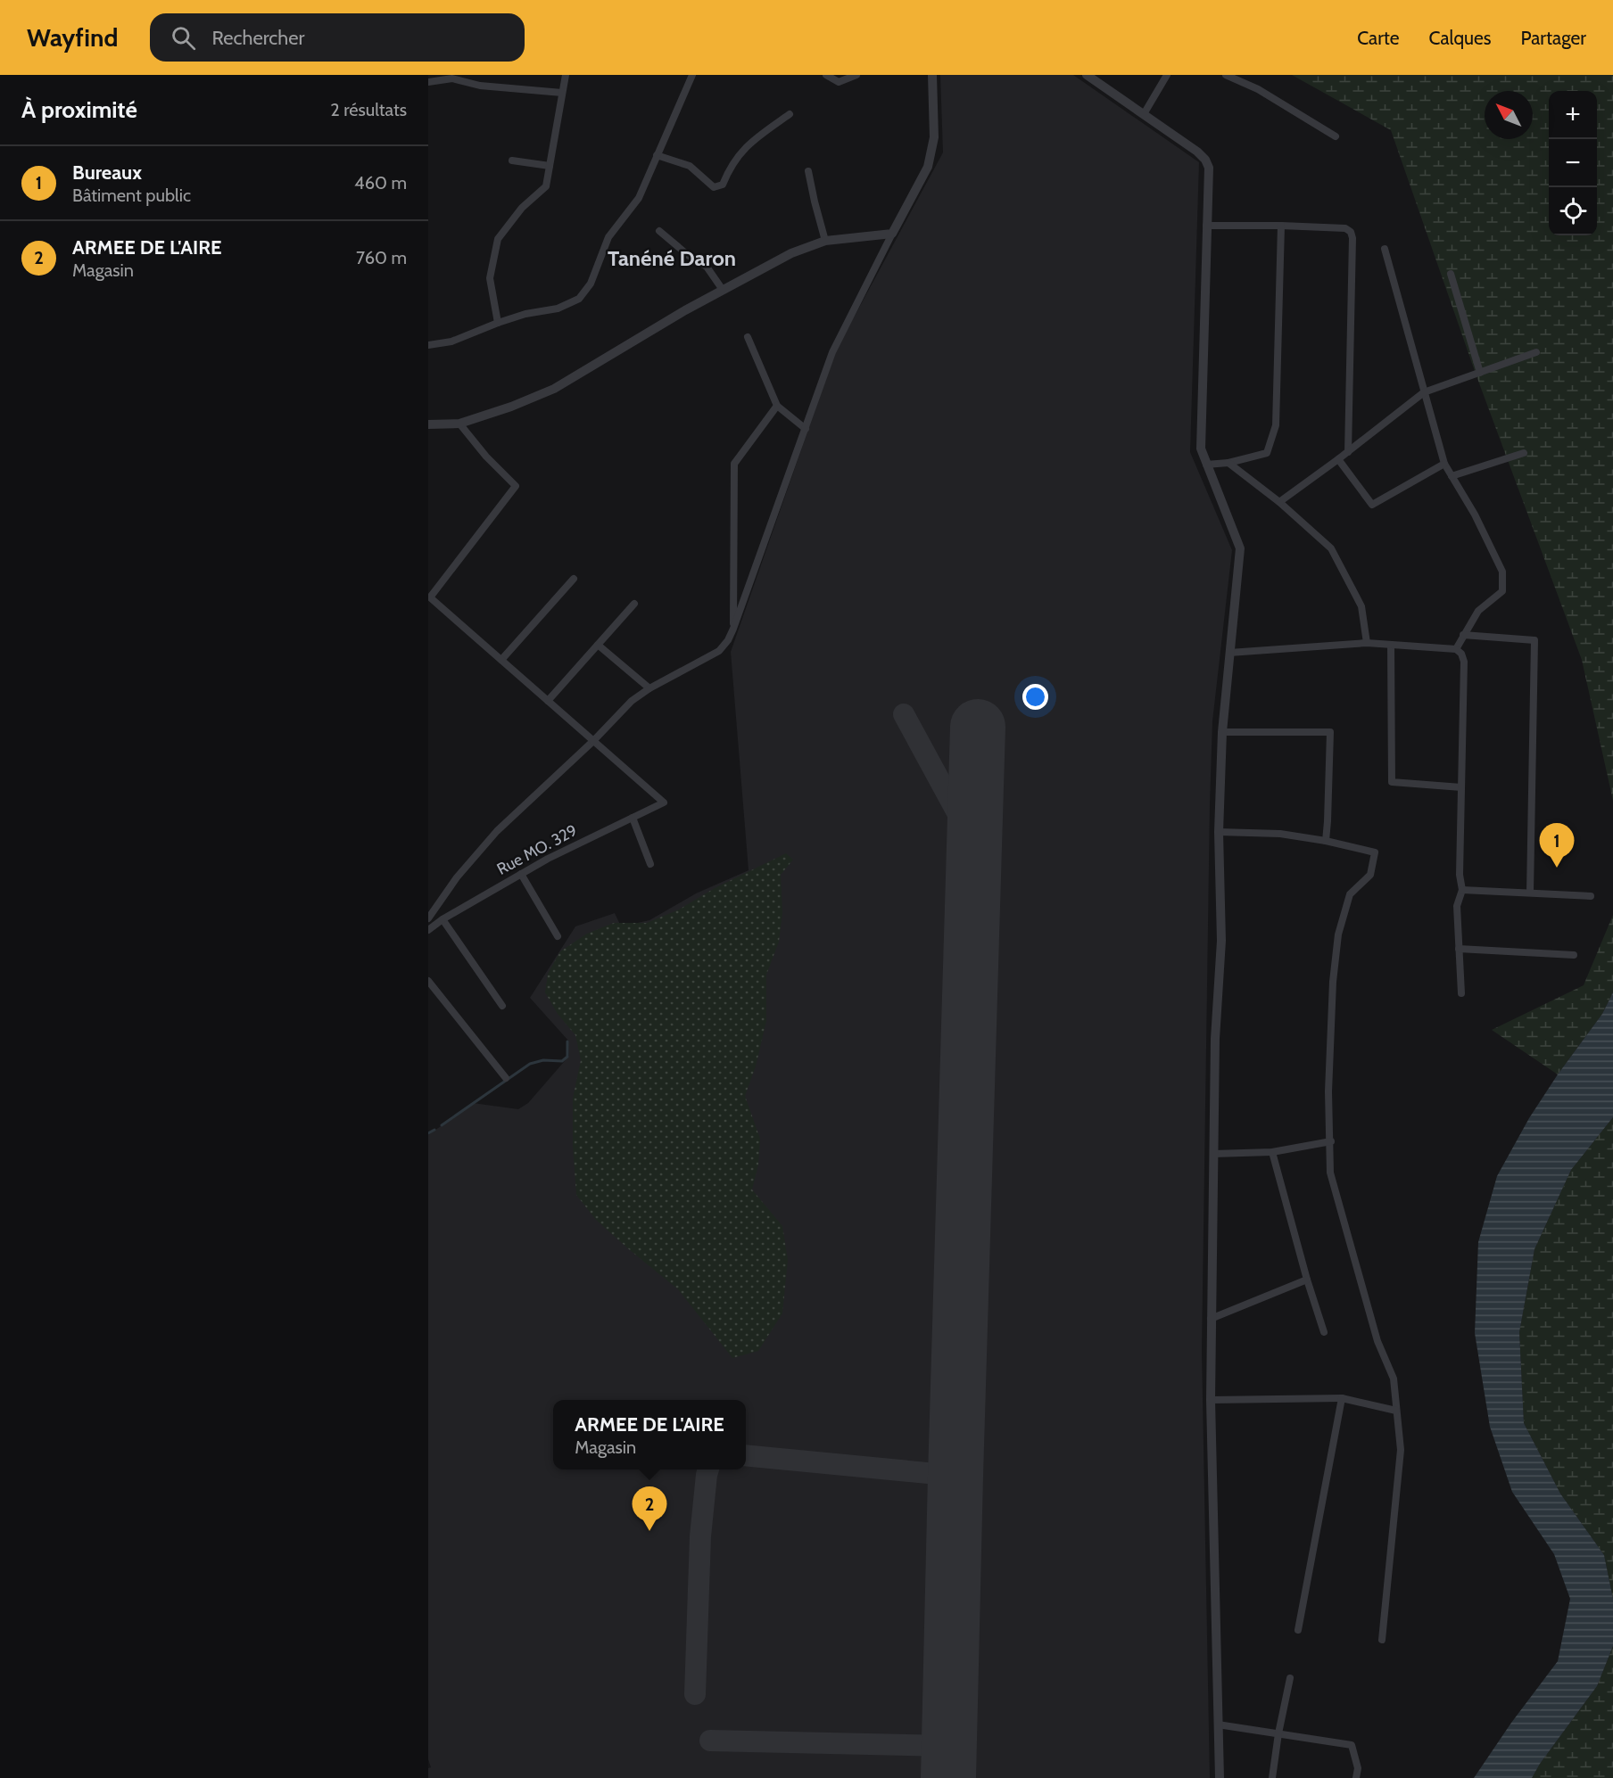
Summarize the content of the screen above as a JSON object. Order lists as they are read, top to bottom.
{
  "streets": {
    "street": ["Rue MO. 329"]
  },
  "districts": ["Tanéné Daron"],
  "north": "top left",
  "page": {
    "header": "Wayfind",
    "search": "Rechercher",
    "nav": ["Carte", "Calques", "Partager"],
    "heading": ["À proximité", "2 résultats"],
    "map_buttons": ["+", "−"],
    "list": [
      {
        "mark": "1",
        "name": "Bureaux",
        "note": "Bâtiment public",
        "value": "460 m"
      },
      {
        "mark": "2",
        "name": "ARMEE DE L'AIRE",
        "note": "Magasin",
        "value": "760 m"
      }
    ],
    "pins": ["1", "2"],
    "popup": ["ARMEE DE L'AIRE", "Magasin"]
  }
}
